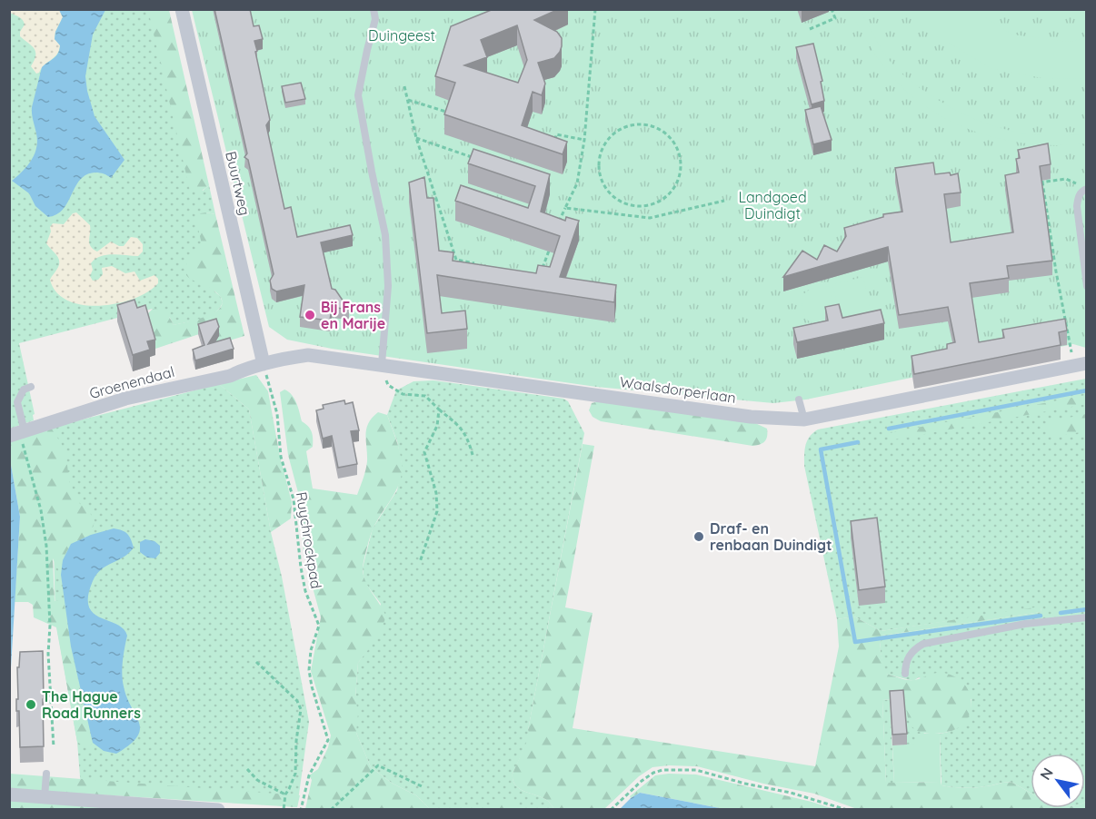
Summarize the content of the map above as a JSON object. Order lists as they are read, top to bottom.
{
  "streets": {
    "street": ["Buurtweg", "Groenendaal", "Waalsdorperlaan"],
    "path": ["Ruychrockpad"]
  },
  "crossings": [
    ["Buurtweg", "Groenendaal"],
    ["Buurtweg", "Waalsdorperlaan"],
    ["Buurtweg", "Ruychrockpad"],
    ["Groenendaal", "Waalsdorperlaan"],
    ["Groenendaal", "Ruychrockpad"],
    ["Waalsdorperlaan", "Ruychrockpad"]
  ],
  "parks": ["Duingeest", "Landgoed Duindigt"],
  "places": ["Bij Frans en Marije", "Draf- en renbaan Duindigt", "The Hague Road Runners"],
  "north": "top left"
}
